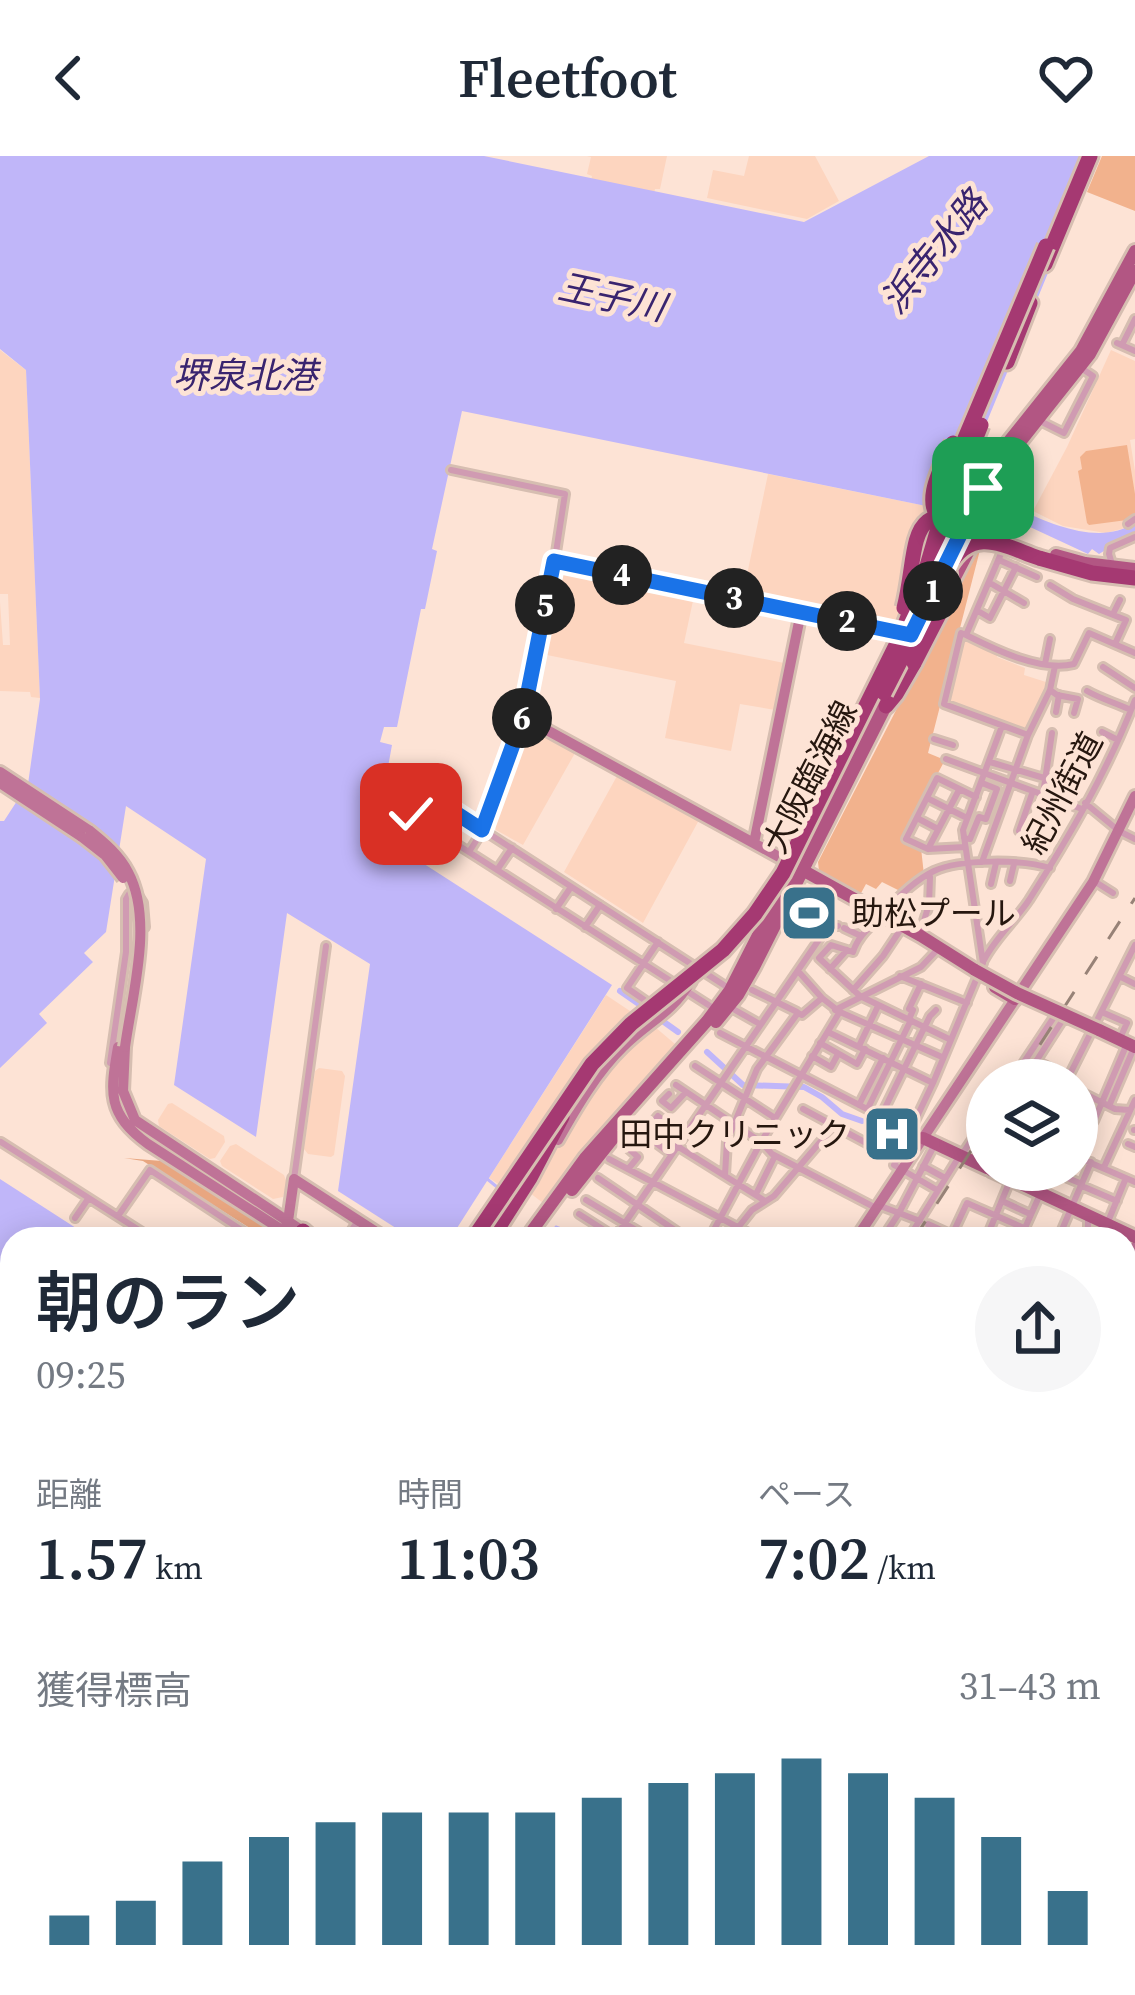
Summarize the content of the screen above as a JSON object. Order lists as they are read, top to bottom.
{
  "streets": {
    "main road": ["大阪臨海線"],
    "street": ["紀州街道"]
  },
  "water": ["浜寺水路", "王子川", "堺泉北港"],
  "places": {
    "sports": ["助松プール"],
    "hospital": ["田中クリニック"]
  },
  "page": {
    "header": "Fleetfoot",
    "pins": [
      "4",
      "1",
      "3",
      "5",
      "2",
      "6"
    ],
    "heading": ["朝のラン", "09:25"],
    "stats": [
      ["距離", "1.57 km"],
      ["時間", "11:03"],
      ["ペース", "7:02 /km"]
    ],
    "chart": ["獲得標高", "31–43 m"]
  }
}
